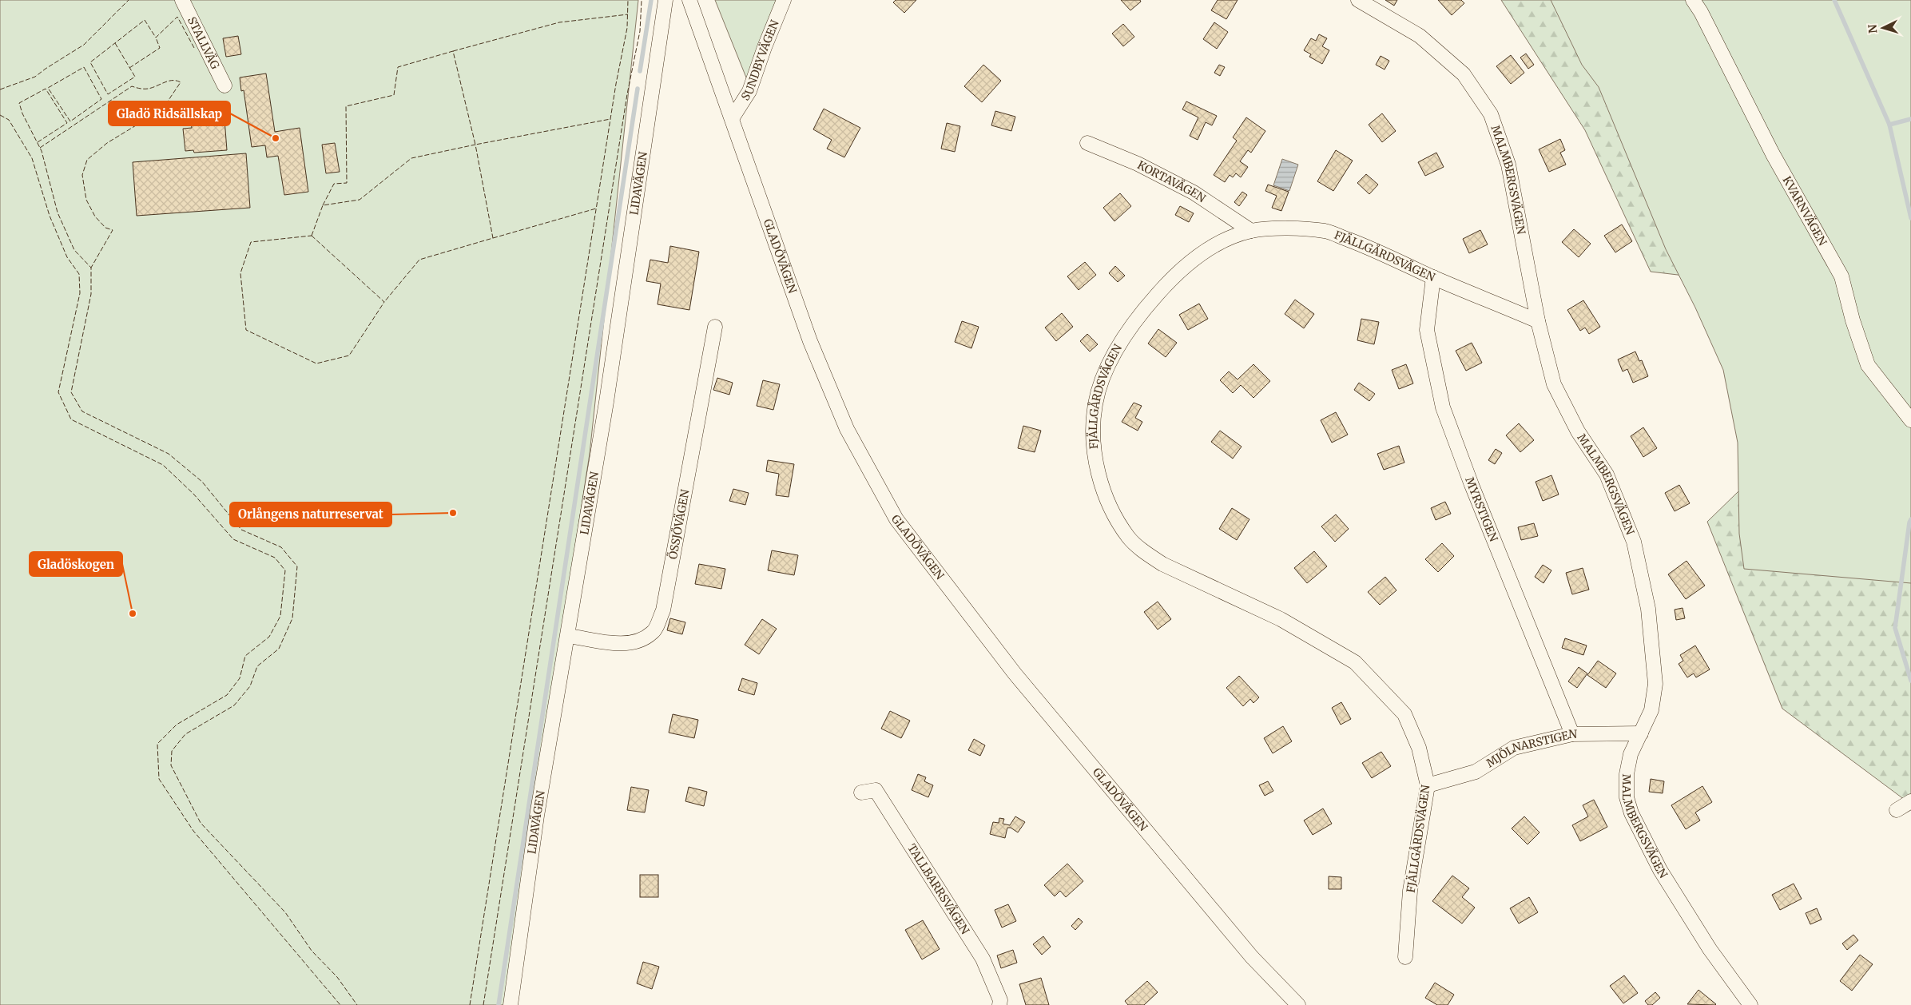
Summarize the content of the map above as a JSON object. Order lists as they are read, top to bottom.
{
  "streets": {
    "street": [
      "STALLVÄG",
      "SUNDBYVÄGEN",
      "MALMBERGSVÄGEN",
      "LIDAVÄGEN",
      "KORTAVÄGEN",
      "KVARNVÄGEN",
      "GLADÖVÄGEN",
      "FJÄLLGÅRDSVÄGEN",
      "MYRSTIGEN",
      "ÖSSJÖVÄGEN",
      "MJÖLNARSTIGEN",
      "TALLBARRSVÄGEN"
    ]
  },
  "crossings": [
    ["SUNDBYVÄGEN", "GLADÖVÄGEN"],
    ["MALMBERGSVÄGEN", "FJÄLLGÅRDSVÄGEN"],
    ["MALMBERGSVÄGEN", "MJÖLNARSTIGEN"],
    ["LIDAVÄGEN", "ÖSSJÖVÄGEN"],
    ["KORTAVÄGEN", "FJÄLLGÅRDSVÄGEN"],
    ["FJÄLLGÅRDSVÄGEN", "MYRSTIGEN"],
    ["FJÄLLGÅRDSVÄGEN", "MJÖLNARSTIGEN"],
    ["MYRSTIGEN", "MJÖLNARSTIGEN"]
  ],
  "places": ["Gladö Ridsällskap", "Orlångens naturreservat", "Gladöskogen"],
  "north": "left"
}
